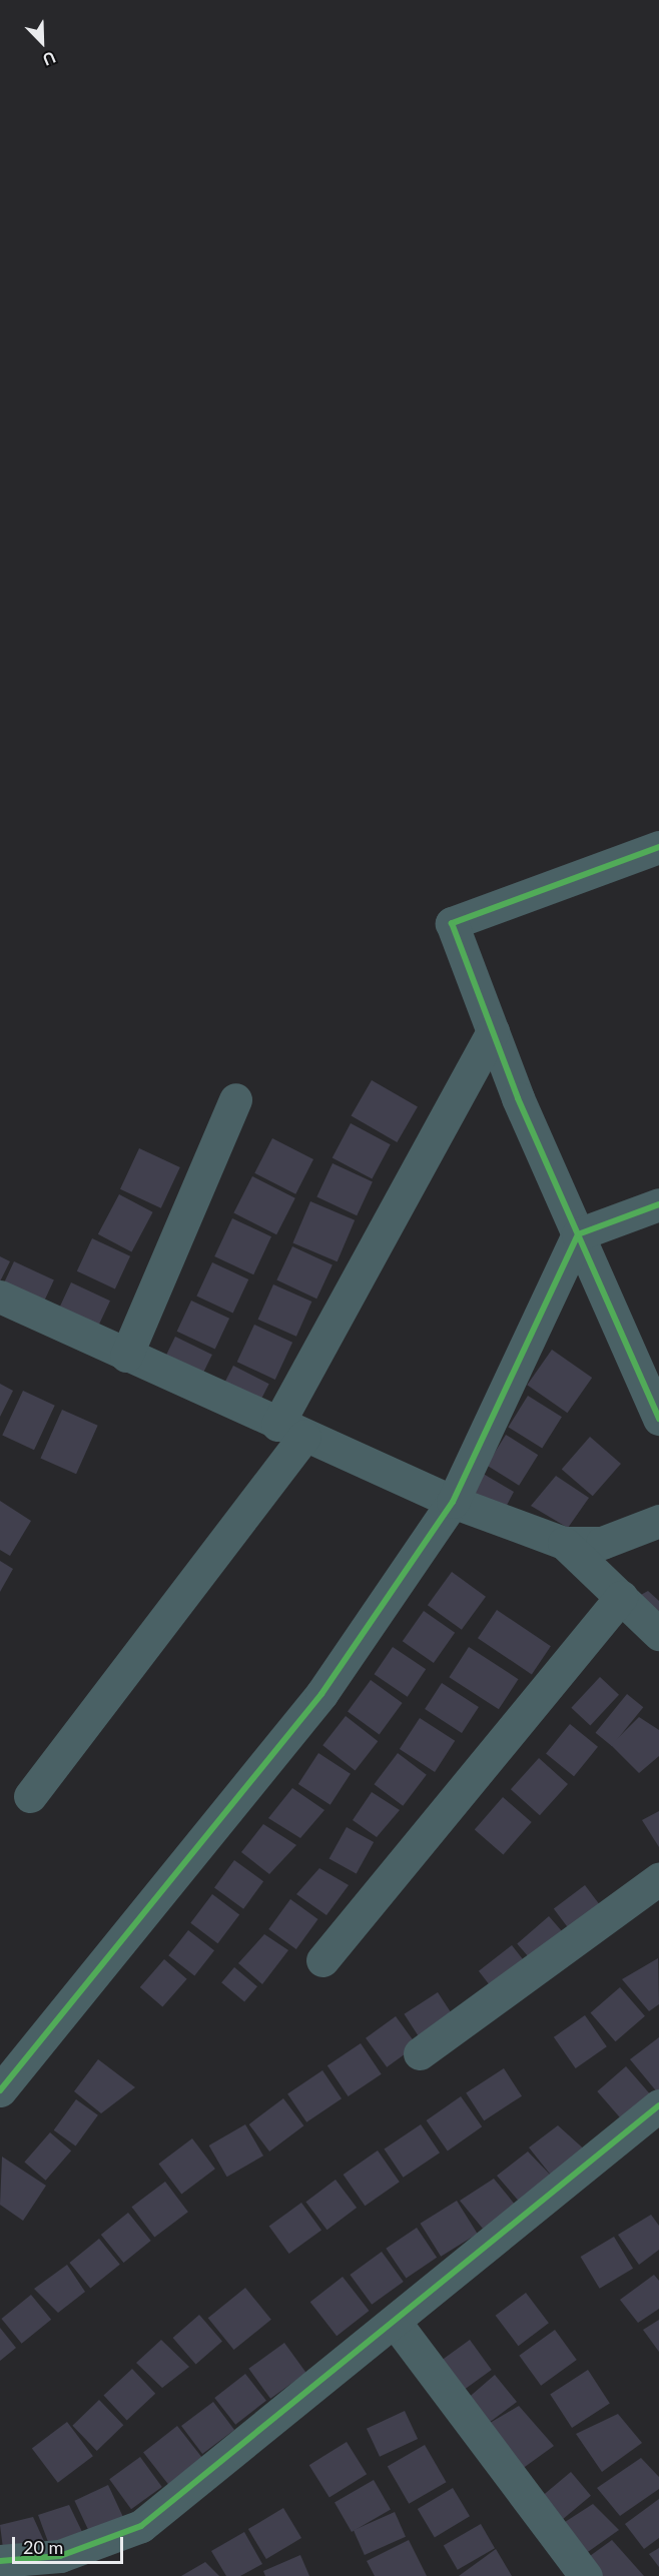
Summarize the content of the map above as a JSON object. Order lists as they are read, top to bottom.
{
  "scale_bar": "20 m",
  "north": "bottom right"
}
